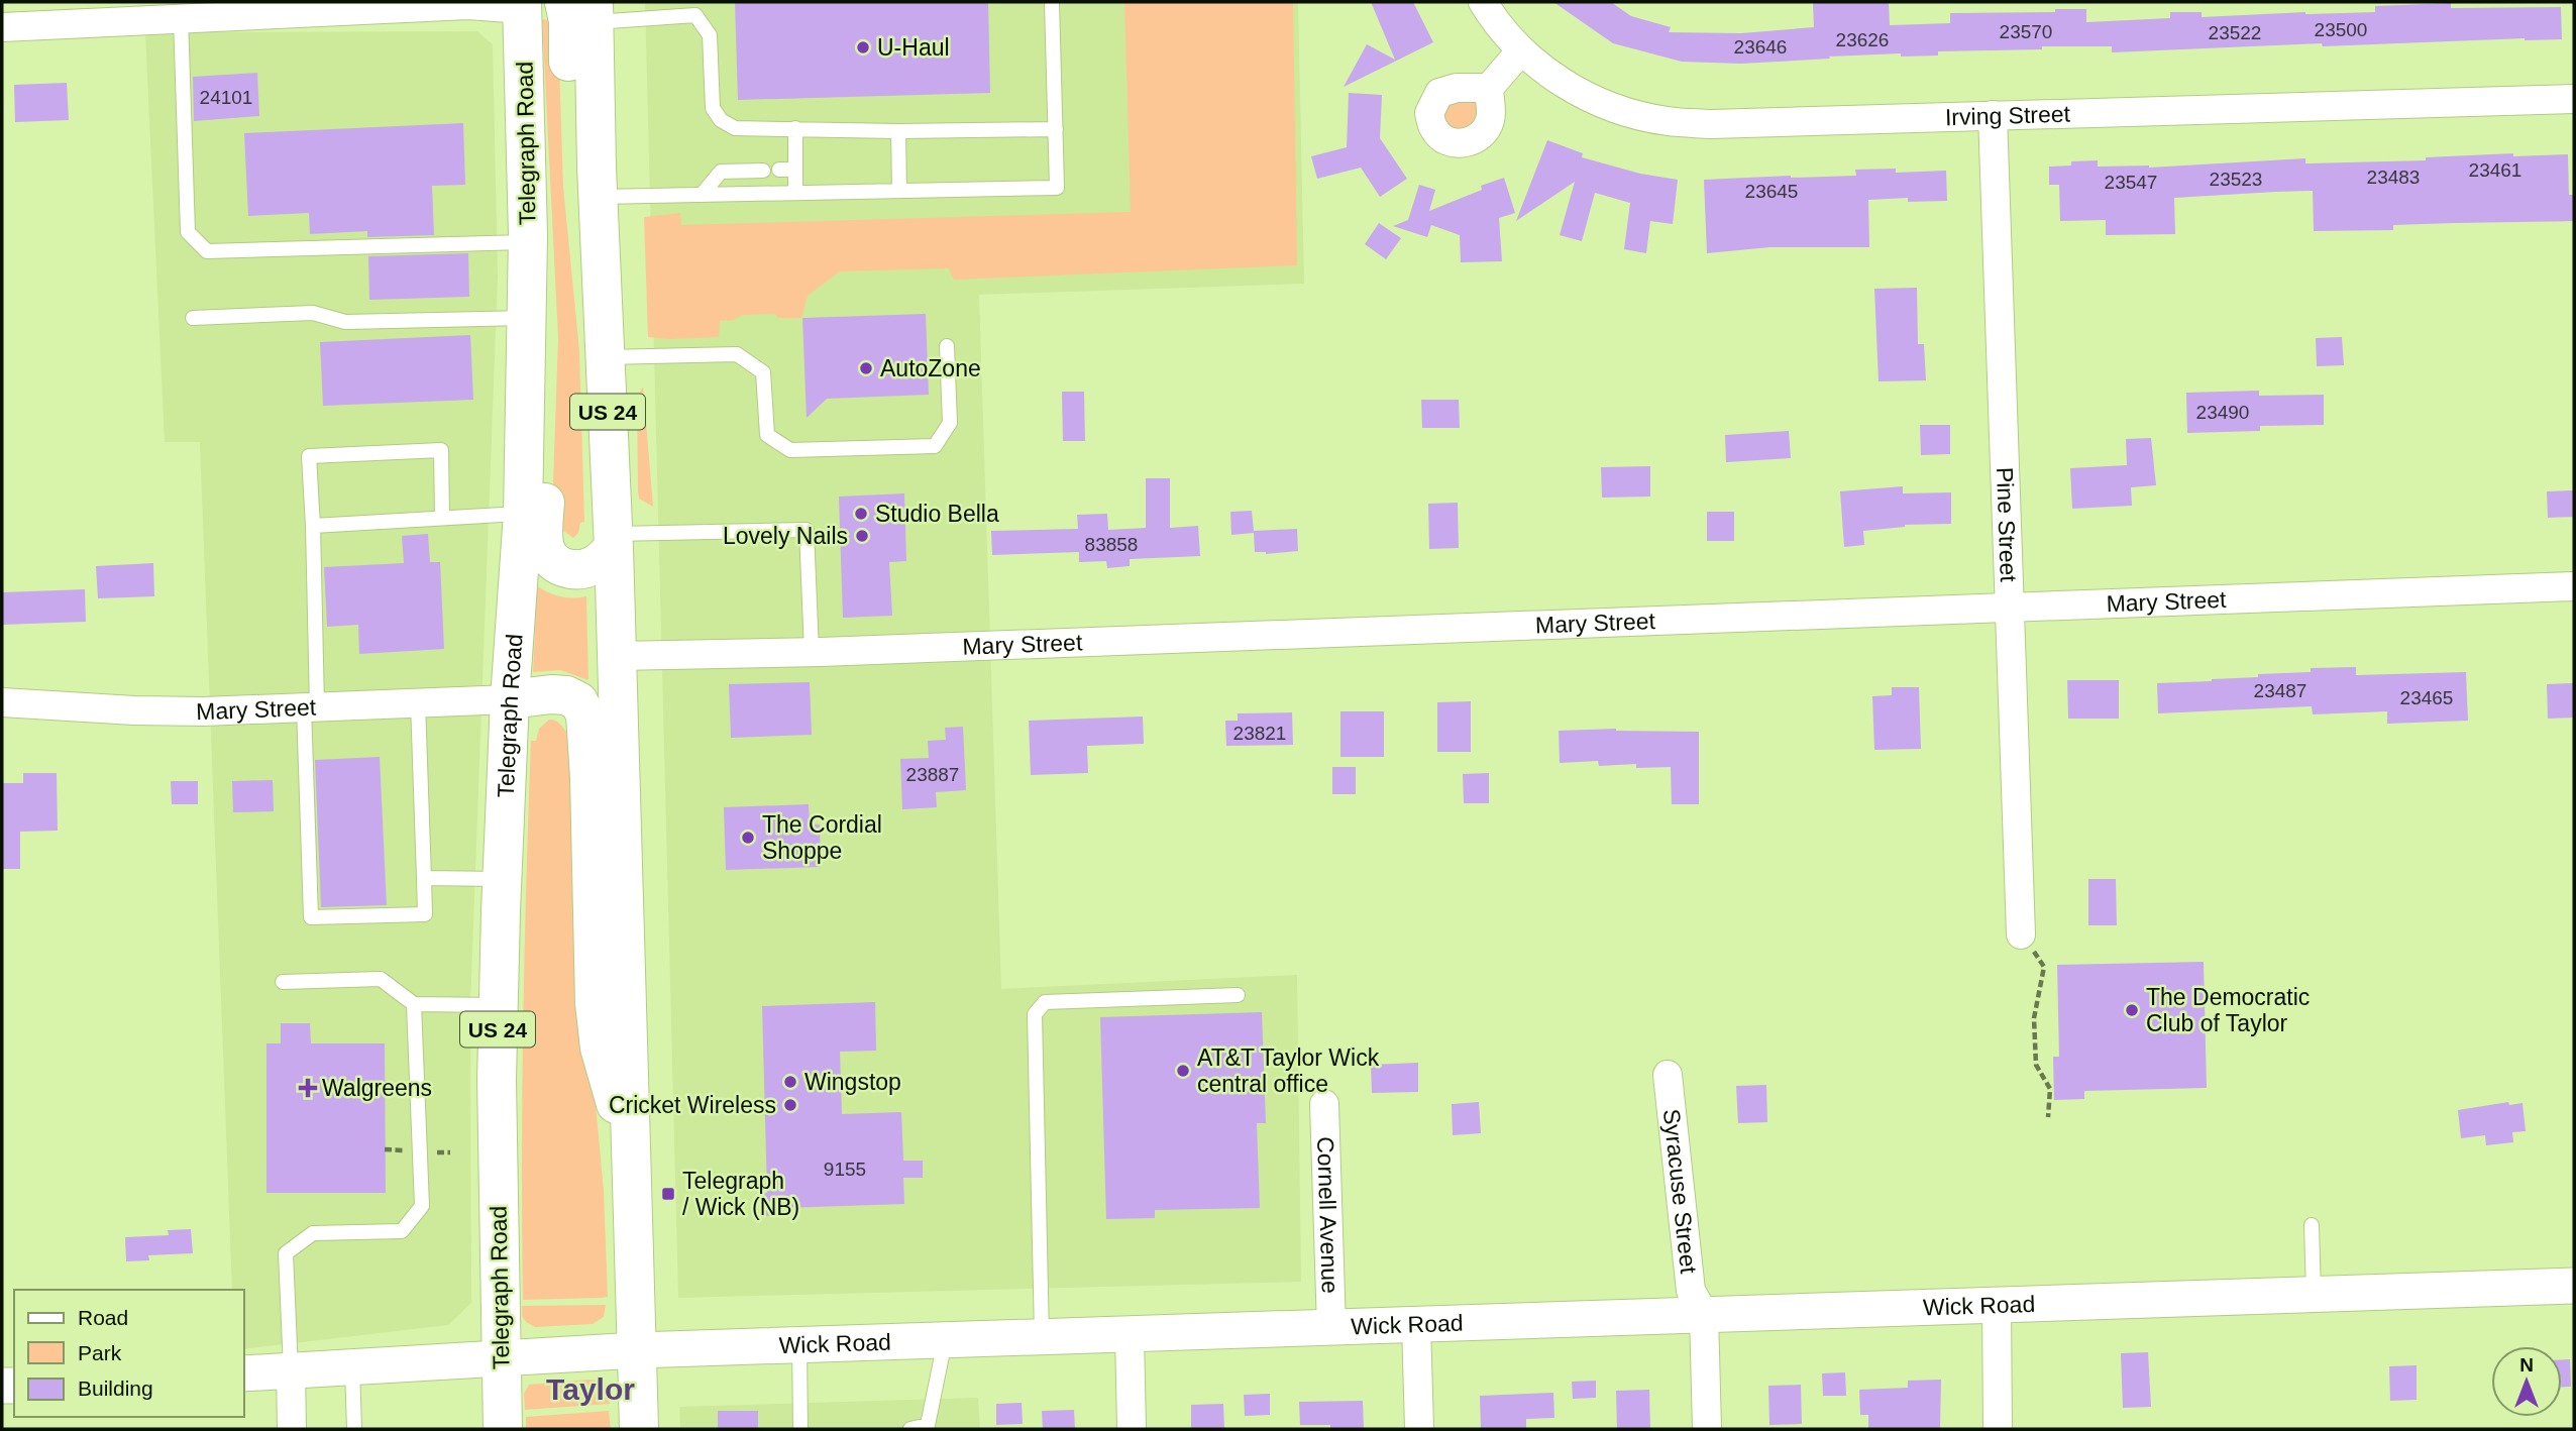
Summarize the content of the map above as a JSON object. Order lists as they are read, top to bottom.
{
  "streets": {
    "main road": ["Telegraph Road", "US 24"],
    "street": [
      "Irving Street",
      "Pine Street",
      "Mary Street",
      "Syracuse Street",
      "Cornell Avenue",
      "Wick Road"
    ]
  },
  "crossings": [
    ["Irving Street", "Pine Street"],
    ["Telegraph Road", "Mary Street"],
    ["Telegraph Road", "Wick Road"],
    ["US 24", "Mary Street"],
    ["US 24", "Wick Road"],
    ["Pine Street", "Mary Street"],
    ["Syracuse Street", "Wick Road"],
    ["Cornell Avenue", "Wick Road"]
  ],
  "districts": ["Taylor"],
  "places": {
    "other": [
      "U-Haul",
      "AutoZone",
      "Studio Bella",
      "Lovely Nails",
      "The Cordial Shoppe",
      "The Democratic Club of Taylor",
      "AT&T Taylor Wick central office",
      "Wingstop",
      "Cricket Wireless"
    ],
    "health": ["Walgreens"],
    "transit": ["Telegraph / Wick (NB)"]
  },
  "house_numbers": [
    "23500",
    "23570",
    "23522",
    "23626",
    "23646",
    "24101",
    "23461",
    "23483",
    "23523",
    "23547",
    "23645",
    "23490",
    "83858",
    "23487",
    "23465",
    "23821",
    "23887",
    "9155"
  ],
  "legend": ["Road", "Park", "Building"],
  "north": "top"
}
